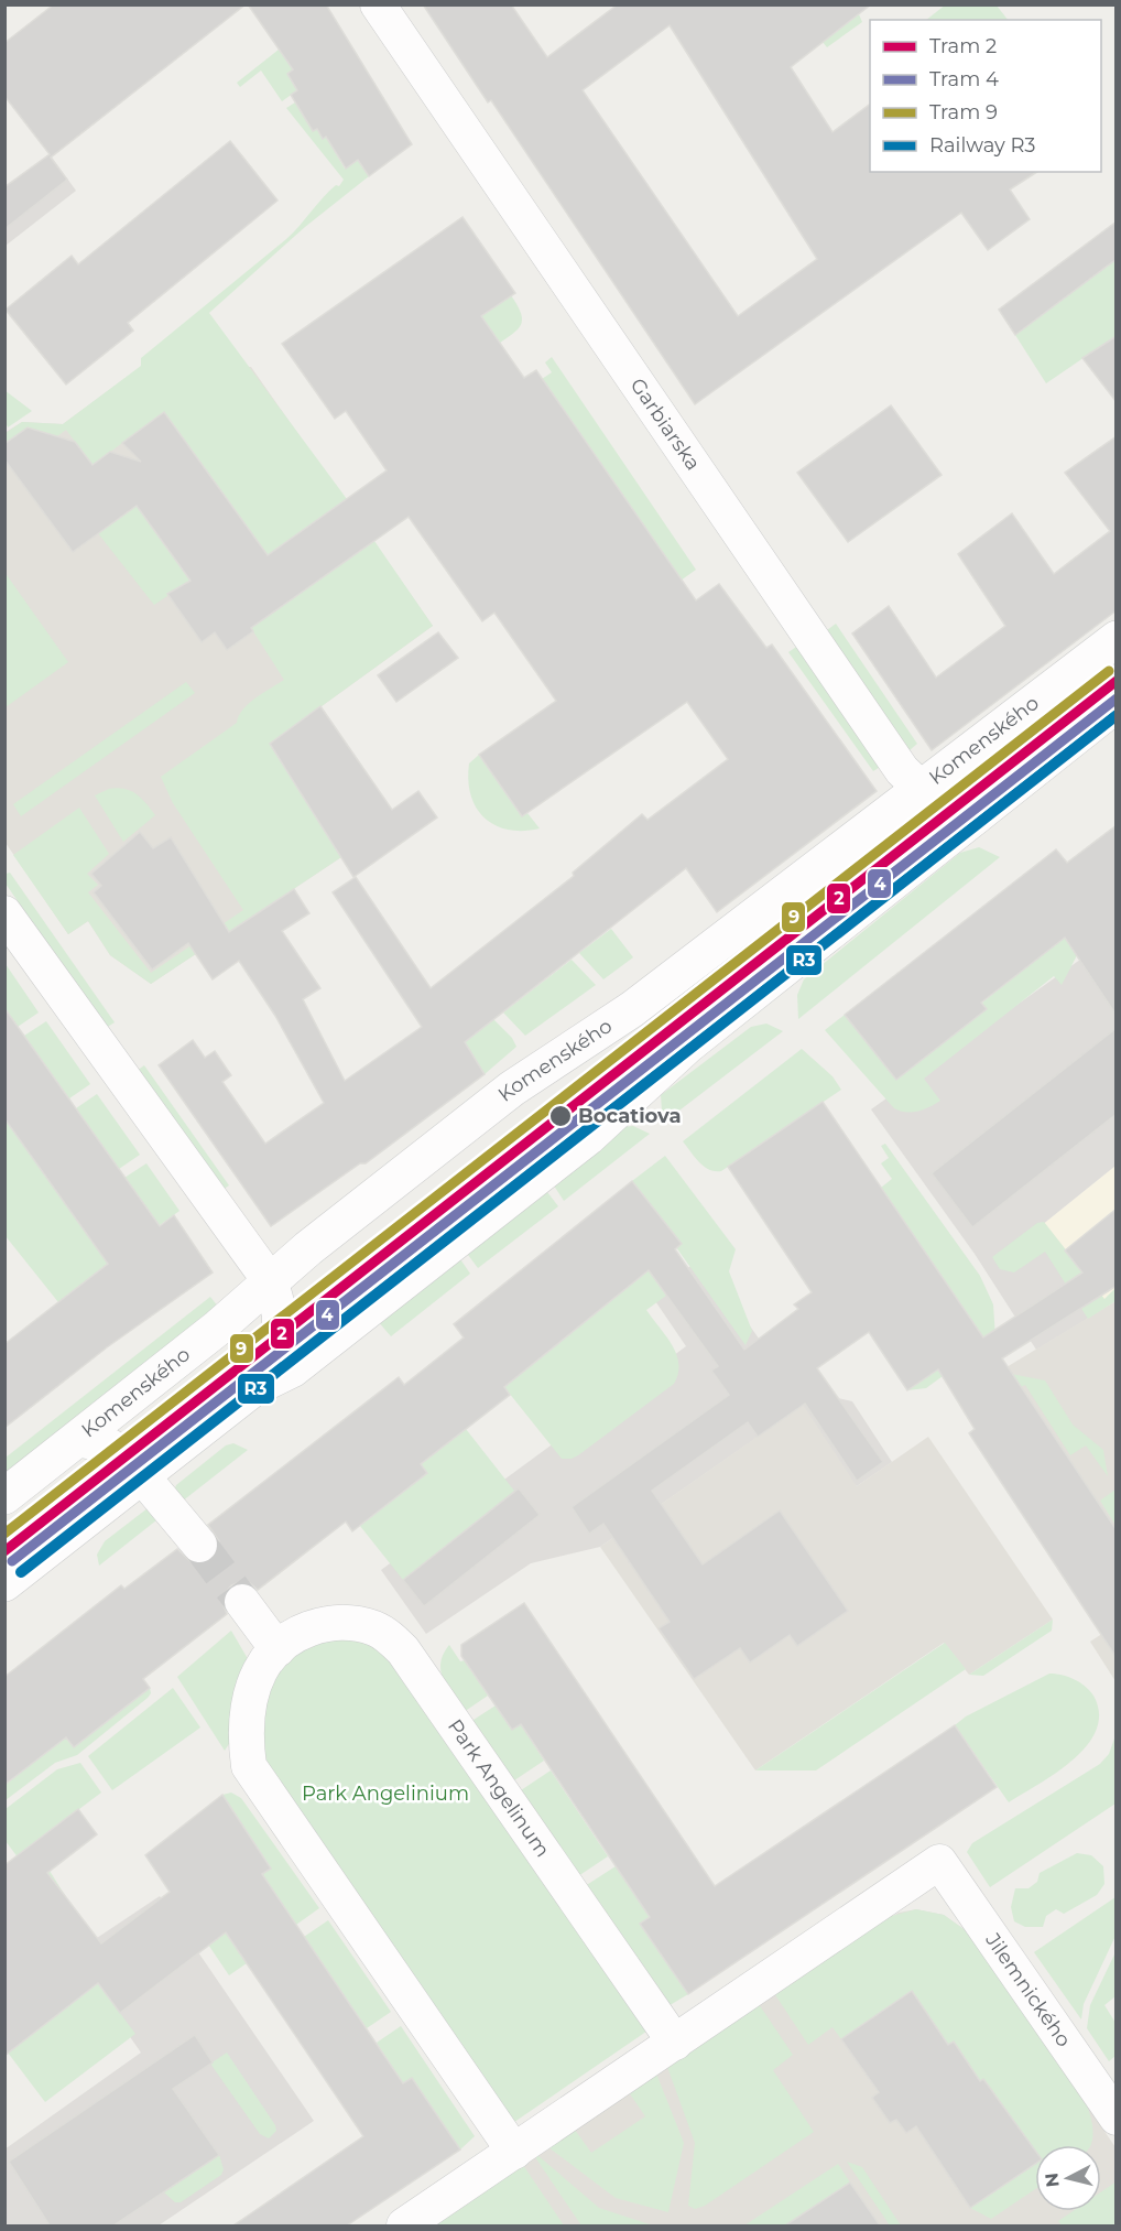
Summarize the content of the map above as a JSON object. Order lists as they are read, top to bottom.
{
  "streets": {
    "street": [
      "Garbiarska",
      "Komenského",
      "Park Angelinum",
      "Jilemnického"
    ]
  },
  "crossings": [
    ["Garbiarska", "Komenského"],
    ["Park Angelinum", "Jilemnického"]
  ],
  "parks": ["Park Angelinium"],
  "places": ["Bocatiova"],
  "lines": [
    "tram line 9",
    "tram line 2",
    "tram line 4",
    "rail line R3"
  ],
  "legend": [
    "Tram 2",
    "Tram 4",
    "Tram 9",
    "Railway R3"
  ],
  "north": "left"
}
